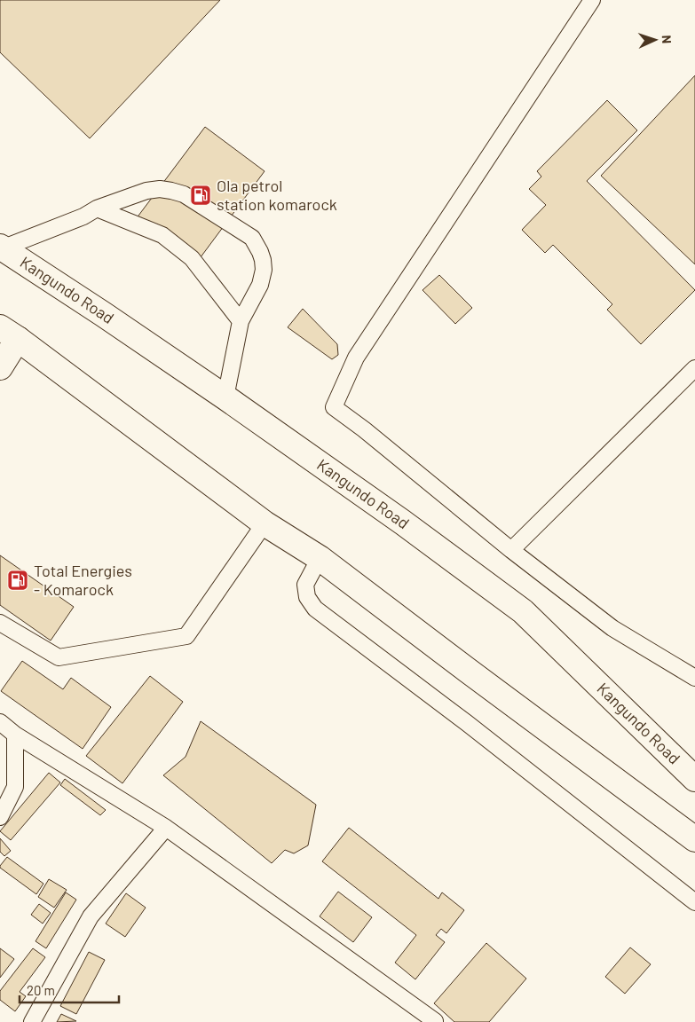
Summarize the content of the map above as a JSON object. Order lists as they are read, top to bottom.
{
  "streets": {
    "main road": ["Kangundo Road"]
  },
  "places": {
    "fuel station": ["Ola petrol station komarock", "Total Energies - Komarock"]
  },
  "scale_bar": "20 m",
  "north": "right"
}
